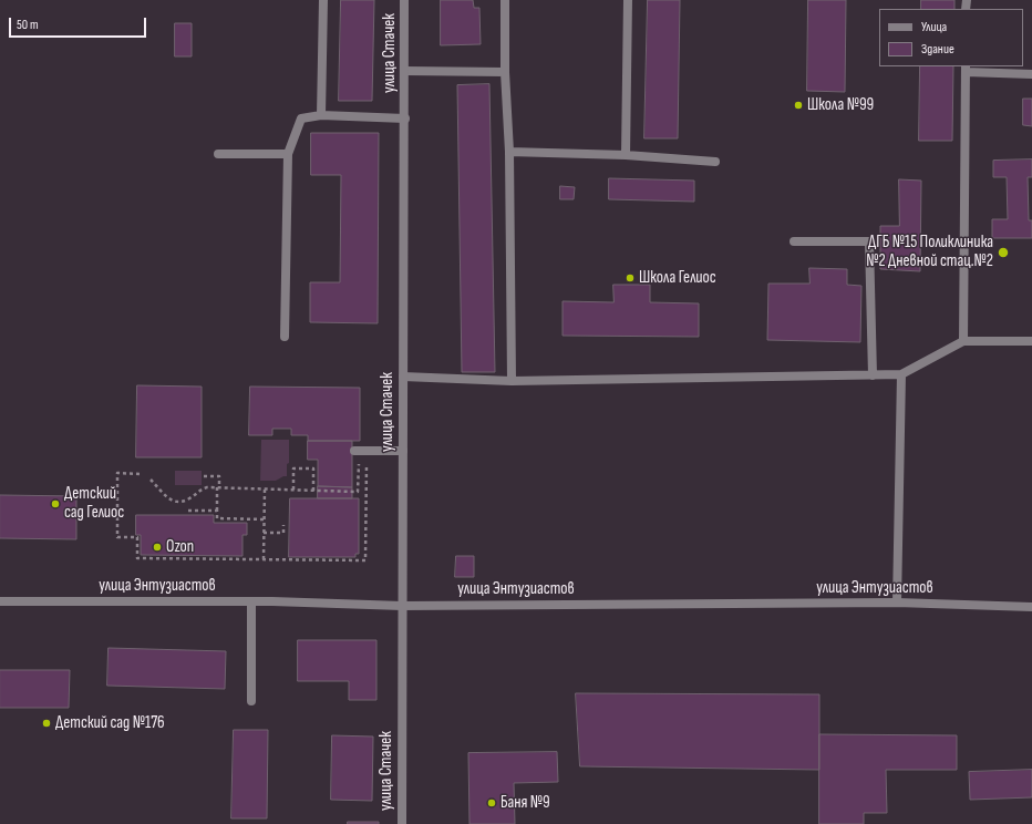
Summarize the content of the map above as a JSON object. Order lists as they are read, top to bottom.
{
  "streets": {
    "street": ["улица Стачек", "улица Энтузиастов"]
  },
  "crossings": [
    ["улица Стачек", "улица Энтузиастов"]
  ],
  "places": [
    "Школа №99",
    "ДГБ №15 Поликлиника №2 Дневной стац.№2",
    "Школа Гелиос",
    "Детский сад Гелиос",
    "Ozon",
    "Детский сад №176",
    "Баня №9"
  ],
  "legend": ["Улица", "Здание"],
  "scale_bar": "50 m"
}
